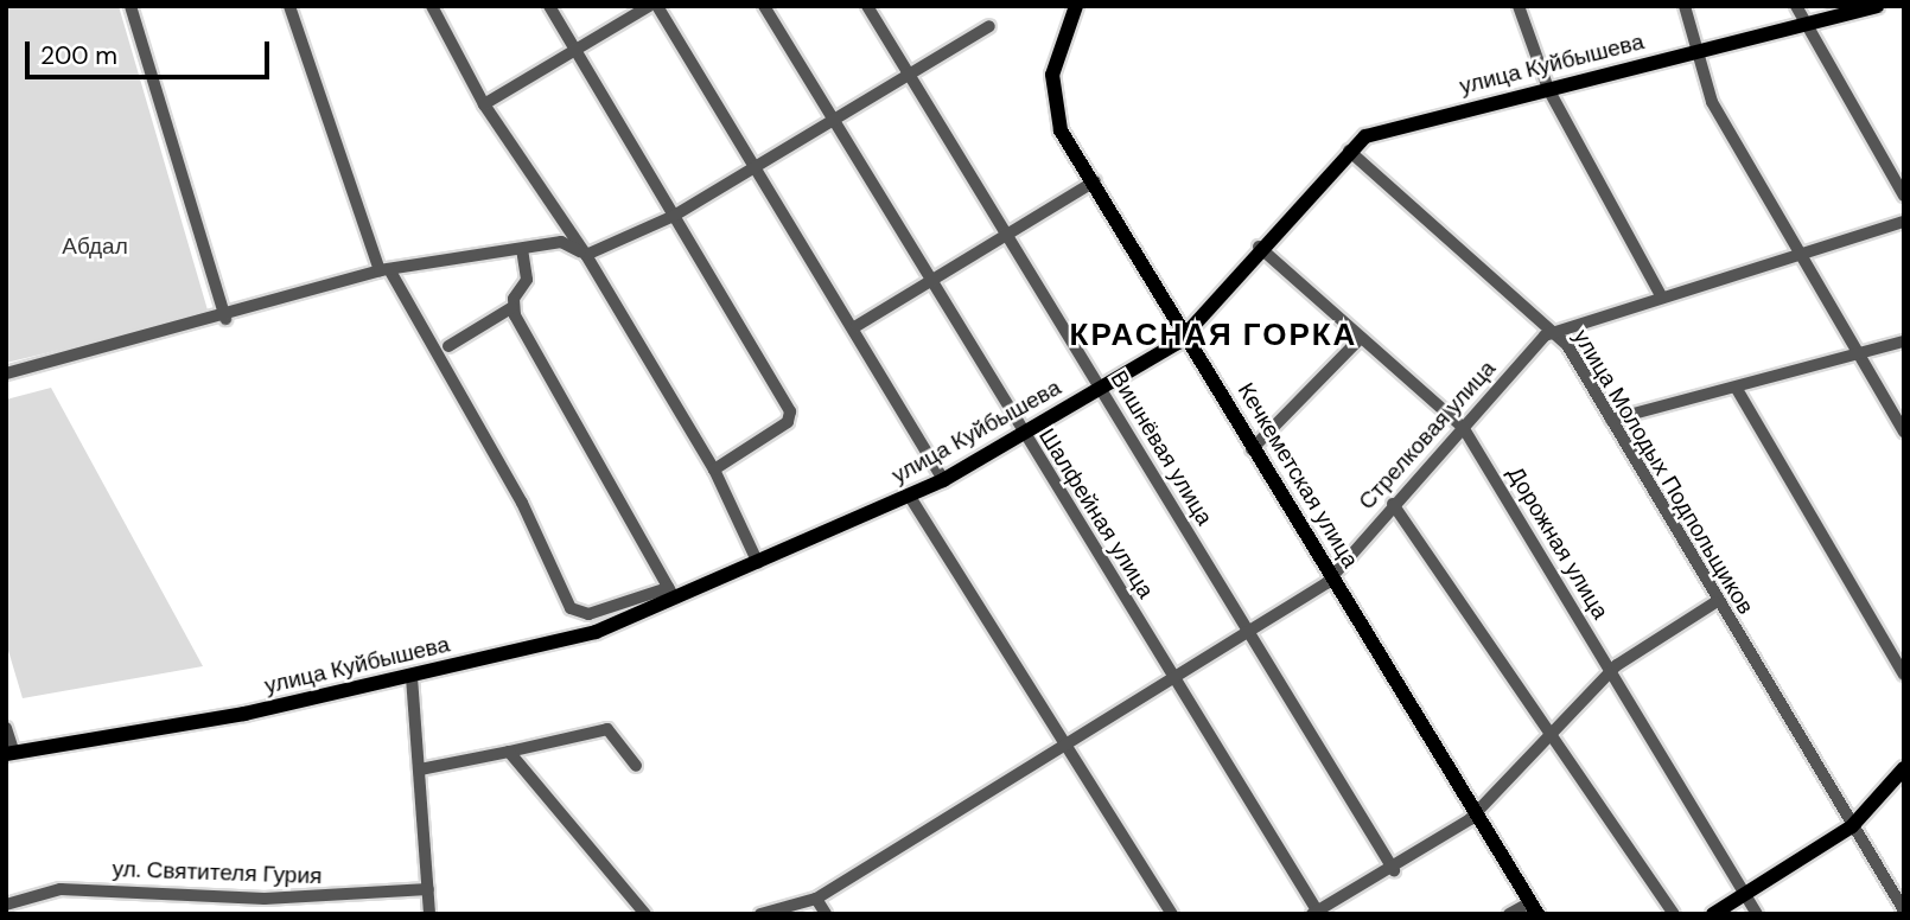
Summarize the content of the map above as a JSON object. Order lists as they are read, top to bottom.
{
  "streets": {
    "main road": ["улица Куйбышева", "Кечкеметская улица"],
    "street": [
      "Стрелковая улица",
      "Вишнёвая улица",
      "улица Молодых Подпольщиков",
      "Шалфейная улица",
      "Дорожная улица",
      "ул. Святителя Гурия"
    ]
  },
  "crossings": [
    ["улица Куйбышева", "Вишнёвая улица"],
    ["улица Куйбышева", "улица Молодых Подпольщиков"],
    ["улица Куйбышева", "Кечкеметская улица"],
    ["улица Куйбышева", "Шалфейная улица"],
    ["улица Куйбышева", "Дорожная улица"],
    ["Стрелковая улица", "Вишнёвая улица"],
    ["Стрелковая улица", "улица Молодых Подпольщиков"],
    ["Стрелковая улица", "Кечкеметская улица"],
    ["Стрелковая улица", "Шалфейная улица"],
    ["Стрелковая улица", "Дорожная улица"]
  ],
  "districts": ["КРАСНАЯ ГОРКА"],
  "parks": ["Абдал"],
  "scale_bar": "200 m"
}
